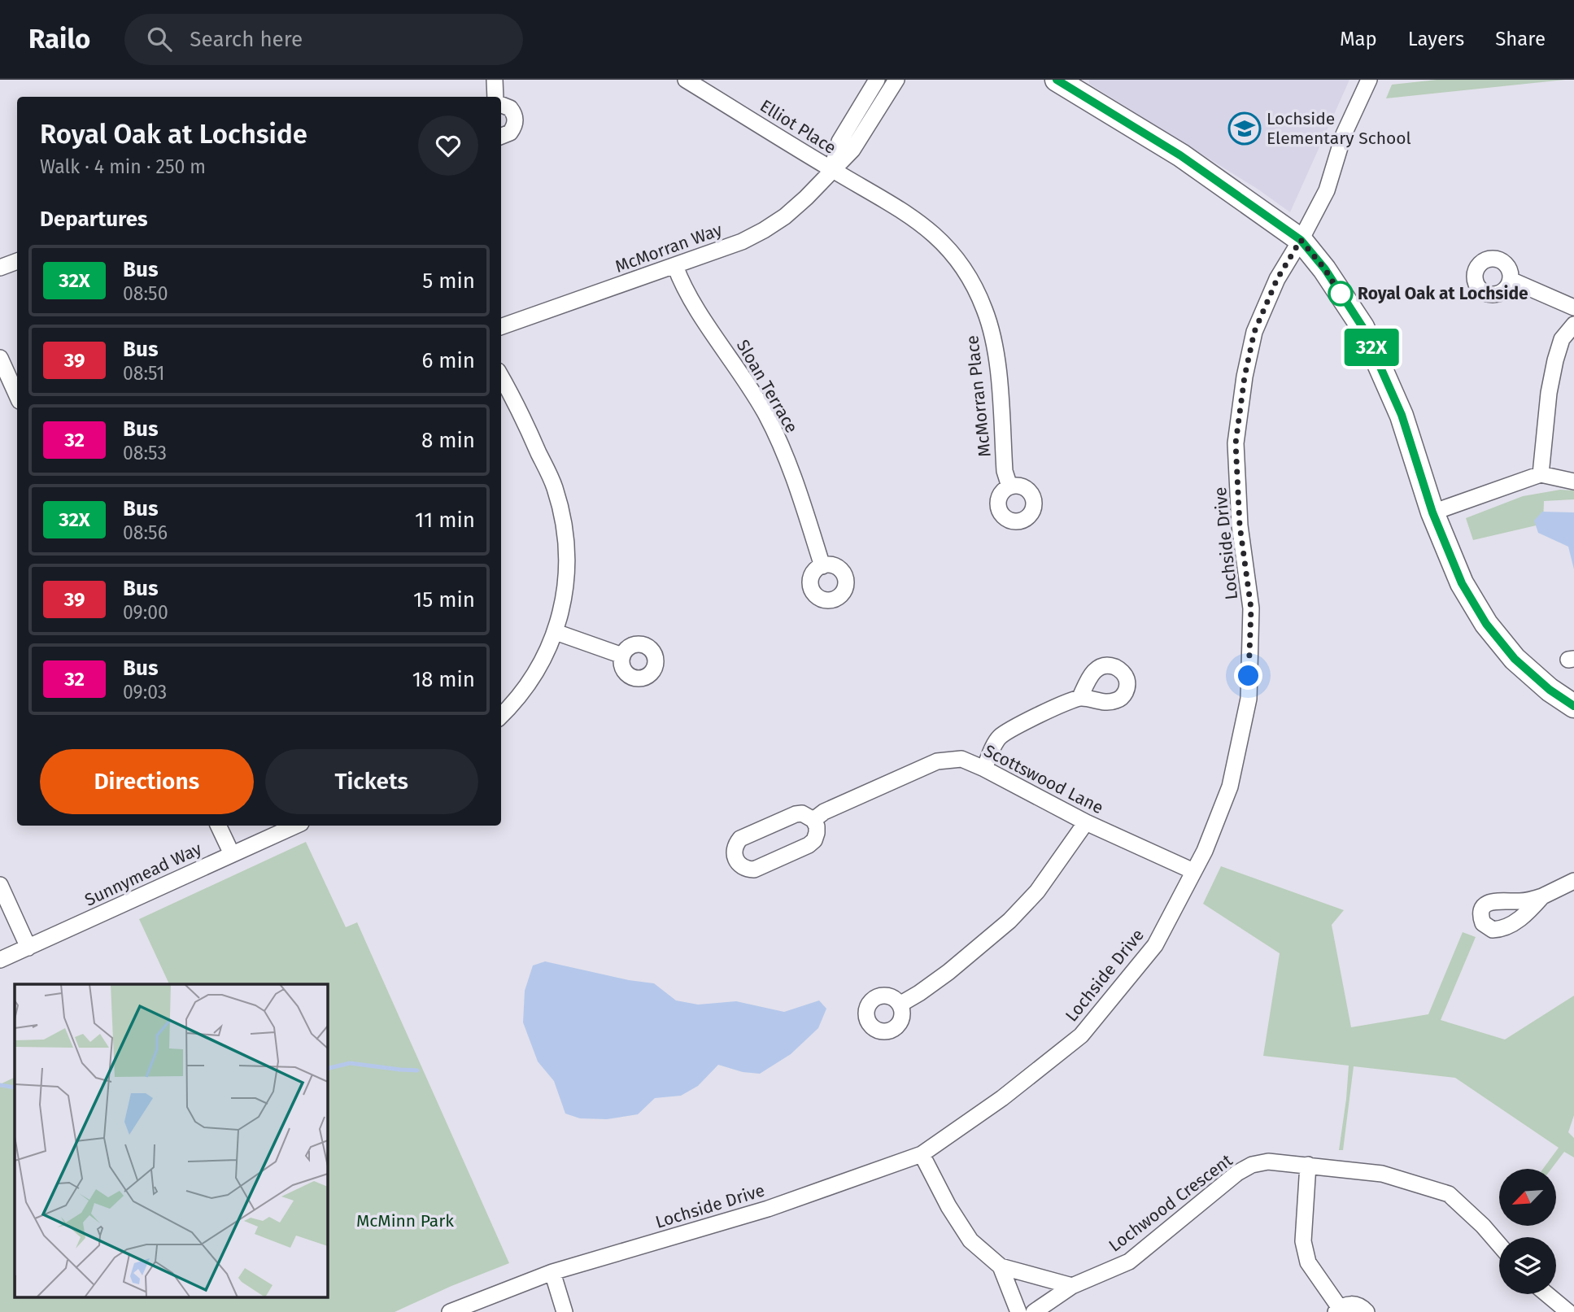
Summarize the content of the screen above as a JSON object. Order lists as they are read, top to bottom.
{
  "streets": {
    "street": [
      "Elliot Place",
      "McMorran Way",
      "Sloan Terrace",
      "McMorran Place",
      "Lochside Drive",
      "Scottswood Lane",
      "Sunnymead Way",
      "Lochwood Crescent"
    ]
  },
  "crossings": [
    ["Elliot Place", "McMorran Way"],
    ["Elliot Place", "McMorran Place"],
    ["McMorran Way", "Sloan Terrace"],
    ["McMorran Way", "McMorran Place"],
    ["Lochside Drive", "Scottswood Lane"]
  ],
  "parks": ["McMinn Park"],
  "places": {
    "school or university": ["Lochside Elementary School"],
    "other": ["Royal Oak at Lochside"]
  },
  "lines": ["bus line 32X"],
  "north": "bottom left",
  "page": {
    "header": "Railo",
    "search": "Search here",
    "nav": ["Map", "Layers", "Share"],
    "on_map": "32X",
    "heading": [
      ["Royal Oak at Lochside", "Walk · 4 min · 250 m"],
      "Departures"
    ],
    "list": [
      {
        "mark": "32X",
        "name": "Bus",
        "note": "08:50",
        "value": "5 min"
      },
      {
        "mark": "39",
        "name": "Bus",
        "note": "08:51",
        "value": "6 min"
      },
      {
        "mark": "32",
        "name": "Bus",
        "note": "08:53",
        "value": "8 min"
      },
      {
        "mark": "32X",
        "name": "Bus",
        "note": "08:56",
        "value": "11 min"
      },
      {
        "mark": "39",
        "name": "Bus",
        "note": "09:00",
        "value": "15 min"
      },
      {
        "mark": "32",
        "name": "Bus",
        "note": "09:03",
        "value": "18 min"
      }
    ],
    "buttons": ["Directions", "Tickets"]
  }
}
